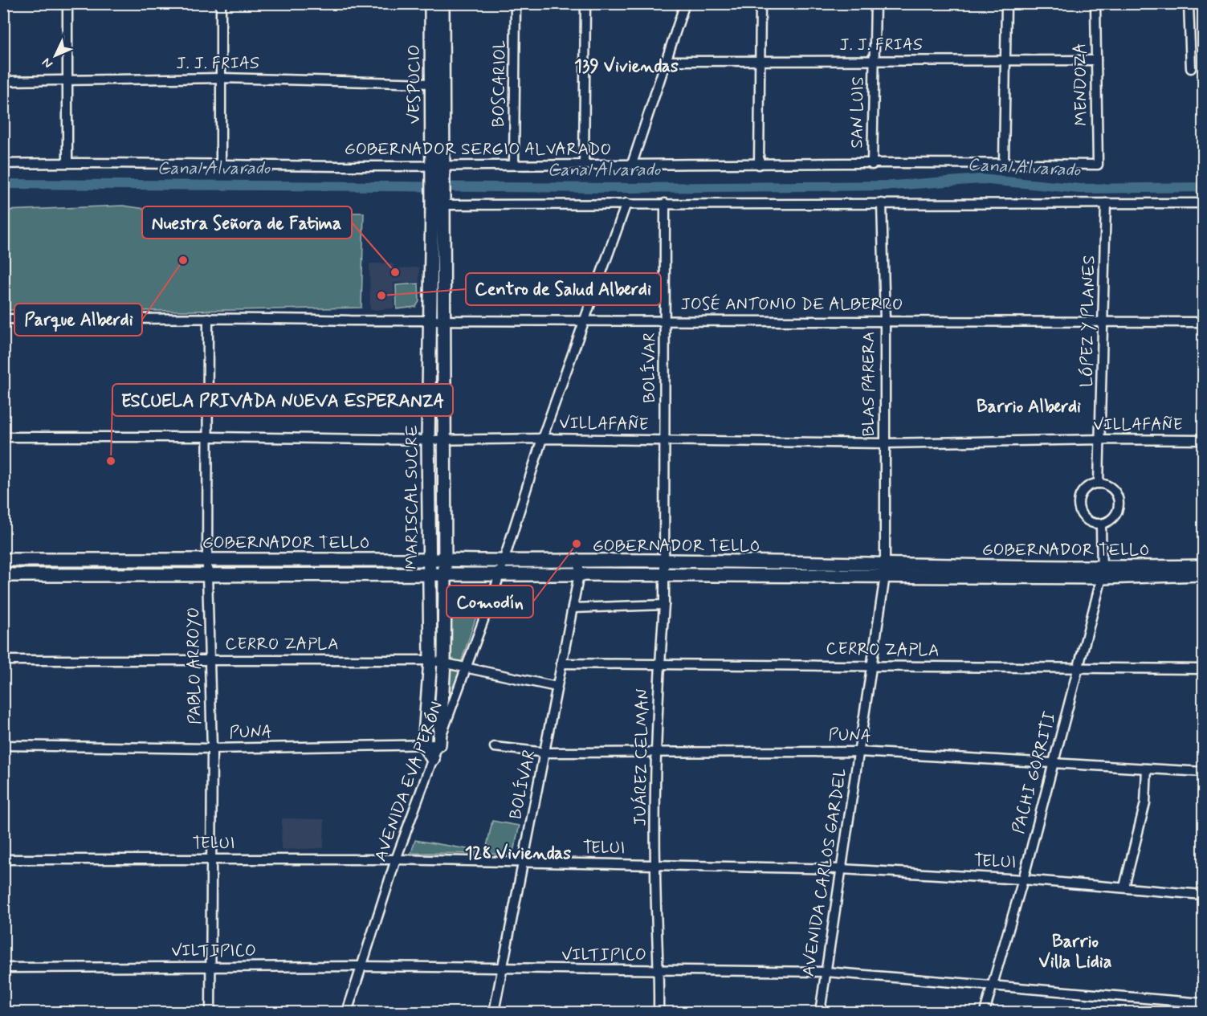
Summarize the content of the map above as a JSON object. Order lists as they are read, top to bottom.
{
  "streets": {
    "street": [
      "J. J. FRIAS",
      "BOSCARIOL",
      "VESPUCIO",
      "MENDOZA",
      "SAN LUIS",
      "GOBERNADOR SERGIO ALVARADO",
      "JOSÉ ANTONIO DE ALBERRO",
      "LÓPEZ Y PLANES",
      "BOLÍVAR",
      "BLAS PARERA",
      "VILLAFAÑE",
      "MARISCAL SUCRE",
      "GOBERNADOR TELLO",
      "CERRO ZAPLA",
      "PABLO ARROYO",
      "PUNA",
      "JUÁREZ CELMAN",
      "PACHI GORRITI",
      "AVENIDA EVA PERÓN",
      "TELUI",
      "AVENIDA CARLOS GARDEL",
      "VILTIPICO"
    ]
  },
  "crossings": [
    ["J. J. FRIAS", "VESPUCIO"],
    ["J. J. FRIAS", "MENDOZA"],
    ["J. J. FRIAS", "SAN LUIS"],
    ["BOSCARIOL", "GOBERNADOR SERGIO ALVARADO"],
    ["VESPUCIO", "GOBERNADOR SERGIO ALVARADO"],
    ["MENDOZA", "GOBERNADOR SERGIO ALVARADO"],
    ["SAN LUIS", "GOBERNADOR SERGIO ALVARADO"],
    ["JOSÉ ANTONIO DE ALBERRO", "LÓPEZ Y PLANES"],
    ["JOSÉ ANTONIO DE ALBERRO", "BOLÍVAR"],
    ["JOSÉ ANTONIO DE ALBERRO", "BLAS PARERA"],
    ["JOSÉ ANTONIO DE ALBERRO", "MARISCAL SUCRE"],
    ["JOSÉ ANTONIO DE ALBERRO", "PABLO ARROYO"],
    ["JOSÉ ANTONIO DE ALBERRO", "AVENIDA EVA PERÓN"],
    ["LÓPEZ Y PLANES", "VILLAFAÑE"],
    ["LÓPEZ Y PLANES", "PACHI GORRITI"],
    ["BOLÍVAR", "VILLAFAÑE"],
    ["BOLÍVAR", "GOBERNADOR TELLO"],
    ["BOLÍVAR", "CERRO ZAPLA"],
    ["BOLÍVAR", "PUNA"],
    ["BOLÍVAR", "JUÁREZ CELMAN"],
    ["BOLÍVAR", "TELUI"],
    ["BOLÍVAR", "VILTIPICO"],
    ["BLAS PARERA", "VILLAFAÑE"],
    ["BLAS PARERA", "GOBERNADOR TELLO"],
    ["BLAS PARERA", "AVENIDA CARLOS GARDEL"],
    ["VILLAFAÑE", "MARISCAL SUCRE"],
    ["VILLAFAÑE", "PABLO ARROYO"],
    ["VILLAFAÑE", "AVENIDA EVA PERÓN"],
    ["MARISCAL SUCRE", "GOBERNADOR TELLO"],
    ["MARISCAL SUCRE", "CERRO ZAPLA"],
    ["MARISCAL SUCRE", "PUNA"],
    ["MARISCAL SUCRE", "AVENIDA EVA PERÓN"],
    ["GOBERNADOR TELLO", "PABLO ARROYO"],
    ["GOBERNADOR TELLO", "JUÁREZ CELMAN"],
    ["GOBERNADOR TELLO", "PACHI GORRITI"],
    ["GOBERNADOR TELLO", "AVENIDA EVA PERÓN"],
    ["GOBERNADOR TELLO", "AVENIDA CARLOS GARDEL"],
    ["CERRO ZAPLA", "PABLO ARROYO"],
    ["CERRO ZAPLA", "JUÁREZ CELMAN"],
    ["CERRO ZAPLA", "PACHI GORRITI"],
    ["CERRO ZAPLA", "AVENIDA EVA PERÓN"],
    ["CERRO ZAPLA", "AVENIDA CARLOS GARDEL"],
    ["PABLO ARROYO", "PUNA"],
    ["PABLO ARROYO", "TELUI"],
    ["PABLO ARROYO", "VILTIPICO"],
    ["PUNA", "JUÁREZ CELMAN"],
    ["PUNA", "PACHI GORRITI"],
    ["PUNA", "AVENIDA EVA PERÓN"],
    ["PUNA", "AVENIDA CARLOS GARDEL"],
    ["JUÁREZ CELMAN", "TELUI"],
    ["JUÁREZ CELMAN", "VILTIPICO"],
    ["PACHI GORRITI", "TELUI"],
    ["PACHI GORRITI", "VILTIPICO"],
    ["AVENIDA EVA PERÓN", "TELUI"],
    ["AVENIDA EVA PERÓN", "VILTIPICO"],
    ["TELUI", "AVENIDA CARLOS GARDEL"],
    ["AVENIDA CARLOS GARDEL", "VILTIPICO"]
  ],
  "districts": [
    "139 Viviendas",
    "Barrio Alberdi",
    "128 Viviendas",
    "Barrio Villa Lidia"
  ],
  "water": ["Canal Alvarado"],
  "places": [
    "Parque Alberdi",
    "Nuestra Señora de Fatima",
    "Centro de Salud Alberdi",
    "ESCUELA PRIVADA NUEVA ESPERANZA",
    "Comodín"
  ],
  "north": "bottom left"
}
